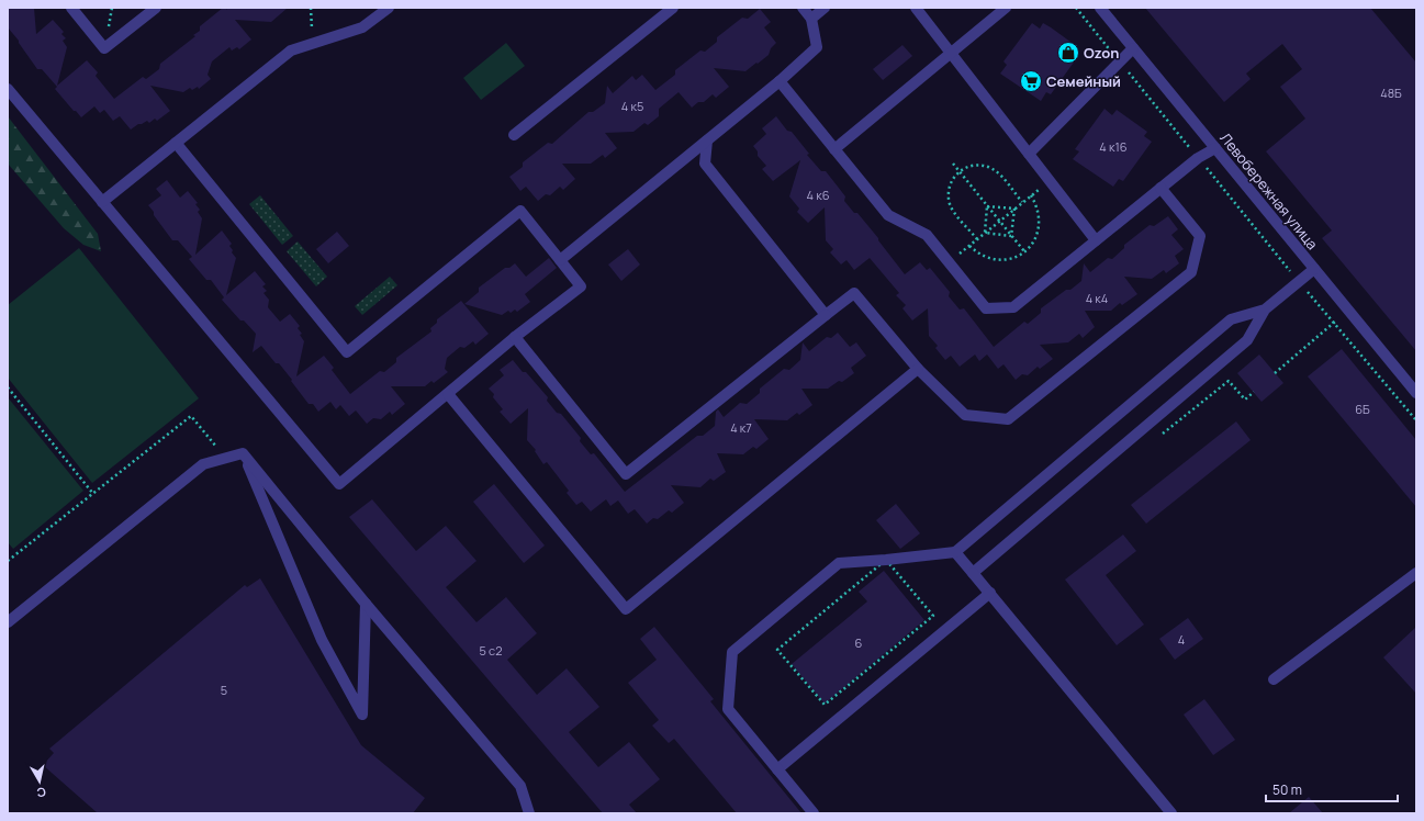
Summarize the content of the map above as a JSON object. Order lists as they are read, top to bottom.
{
  "streets": {
    "street": ["Левобережная улица"]
  },
  "places": {
    "shop": ["Ozon"],
    "supermarket": ["Семейный"]
  },
  "house_numbers": [
    "48Б",
    "4 к5",
    "4 к16",
    "4 к6",
    "4 к4",
    "6Б",
    "4 к7",
    "4",
    "6",
    "5 с2",
    "5"
  ],
  "scale_bar": "50 m",
  "north": "bottom"
}
